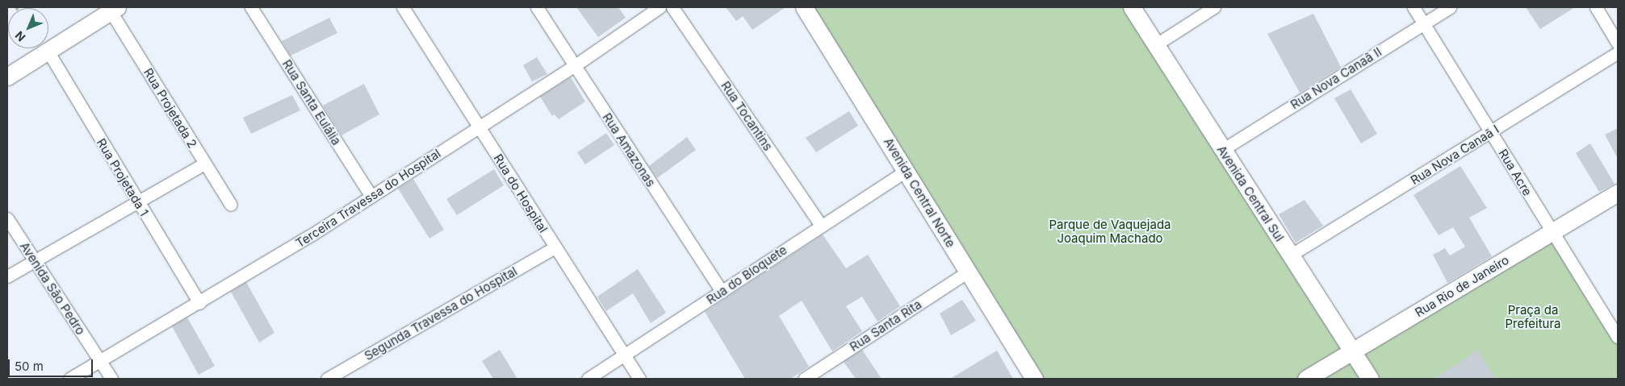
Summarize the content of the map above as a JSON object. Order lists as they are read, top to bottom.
{
  "streets": {
    "street": [
      "Rua Nova Canaã II",
      "Rua Santa Eulália",
      "Rua Projetada 2",
      "Rua Tocantins",
      "Rua Amazonas",
      "Rua Nova Canaã I",
      "Rua Acre",
      "Rua Projetada 1",
      "Avenida Central Norte",
      "Rua do Hospital",
      "Avenida Central Sul",
      "Terceira Travessa do Hospital",
      "Rua do Bloquete",
      "Rua Rio de Janeiro",
      "Avenida São Pedro",
      "Segunda Travessa do Hospital",
      "Rua Santa Rita"
    ]
  },
  "crossings": [
    ["Rua Nova Canaã II", "Rua Acre"],
    ["Rua Nova Canaã II", "Avenida Central Sul"],
    ["Rua Santa Eulália", "Terceira Travessa do Hospital"],
    ["Rua Tocantins", "Rua do Bloquete"],
    ["Rua Amazonas", "Terceira Travessa do Hospital"],
    ["Rua Amazonas", "Rua do Bloquete"],
    ["Rua Nova Canaã I", "Rua Acre"],
    ["Rua Nova Canaã I", "Avenida Central Sul"],
    ["Rua Acre", "Rua Rio de Janeiro"],
    ["Rua Projetada 1", "Terceira Travessa do Hospital"],
    ["Avenida Central Norte", "Rua do Bloquete"],
    ["Avenida Central Norte", "Rua Santa Rita"],
    ["Rua do Hospital", "Terceira Travessa do Hospital"],
    ["Rua do Hospital", "Rua do Bloquete"],
    ["Rua do Hospital", "Segunda Travessa do Hospital"],
    ["Avenida Central Sul", "Rua Rio de Janeiro"],
    ["Terceira Travessa do Hospital", "Avenida São Pedro"]
  ],
  "parks": ["Parque de Vaquejada Joaquim Machado", "Praça da Prefeitura"],
  "scale_bar": "50 m",
  "north": "bottom left"
}
